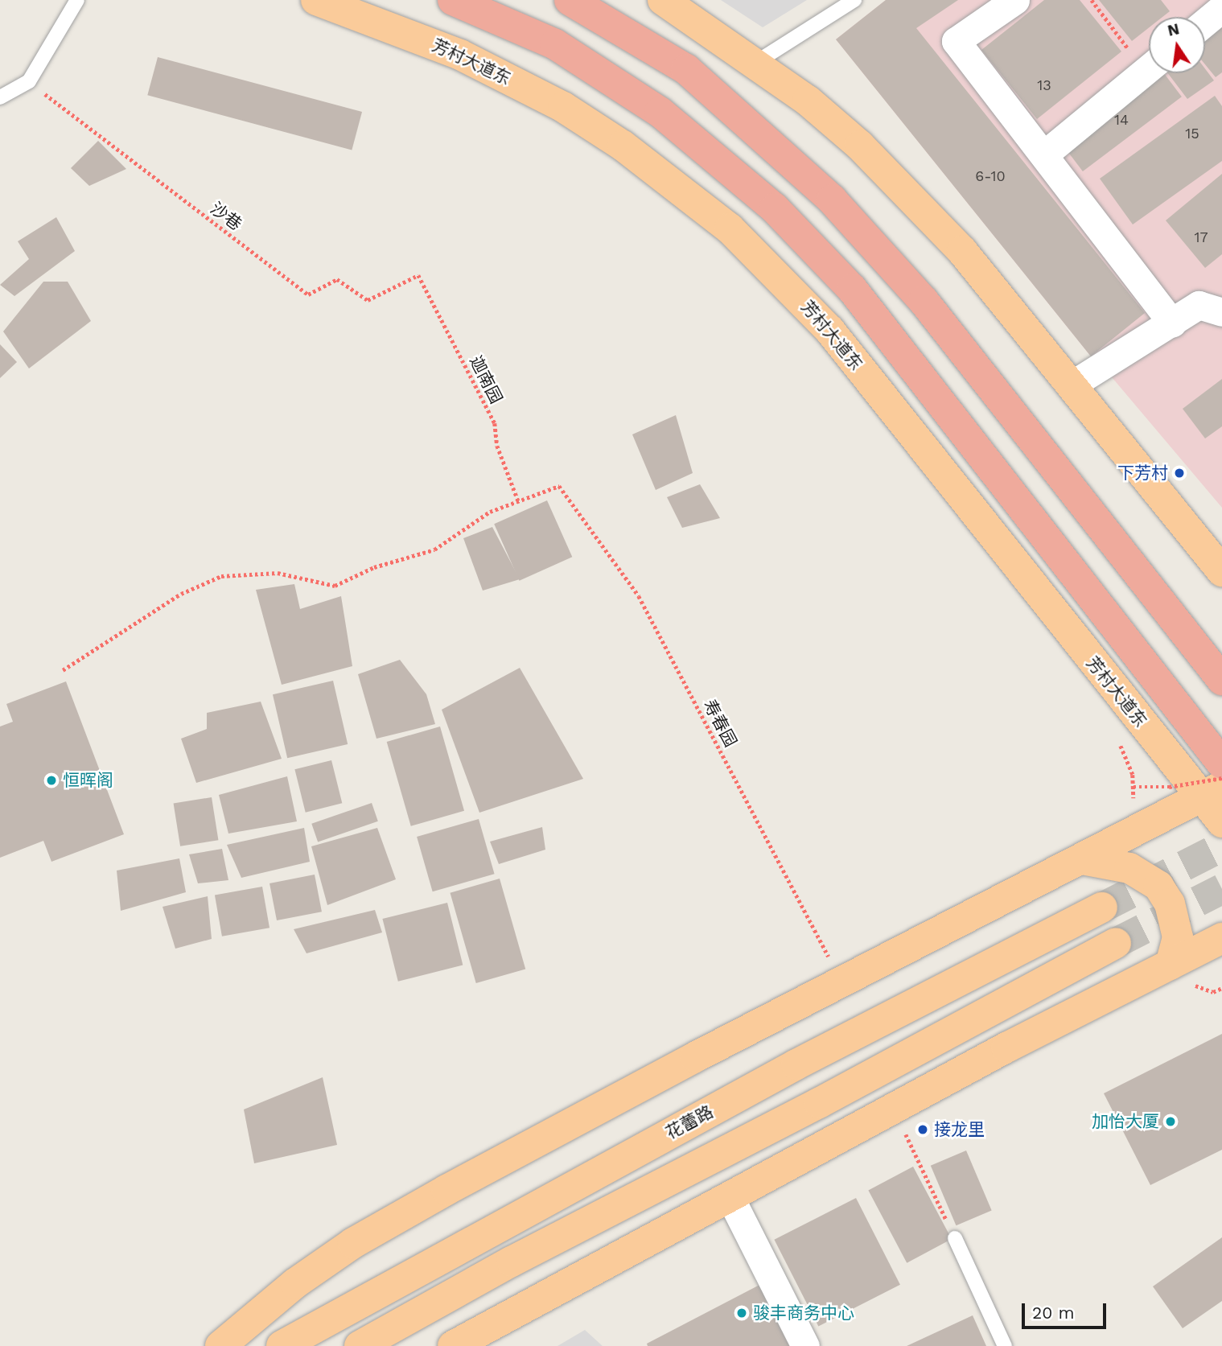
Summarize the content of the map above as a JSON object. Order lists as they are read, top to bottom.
{
  "streets": {
    "main road": ["芳村大道东", "花蕾路"],
    "path": ["沙巷", "迦南园", "寿春园"]
  },
  "crossings": [
    ["沙巷", "迦南园"],
    ["迦南园", "寿春园"]
  ],
  "places": [
    "下芳村",
    "恒晖阁",
    "加怡大厦",
    "接龙里",
    "骏丰商务中心"
  ],
  "house_numbers": [
    "13",
    "14",
    "15",
    "6-10",
    "17"
  ],
  "scale_bar": "20 m",
  "north": "top"
}
